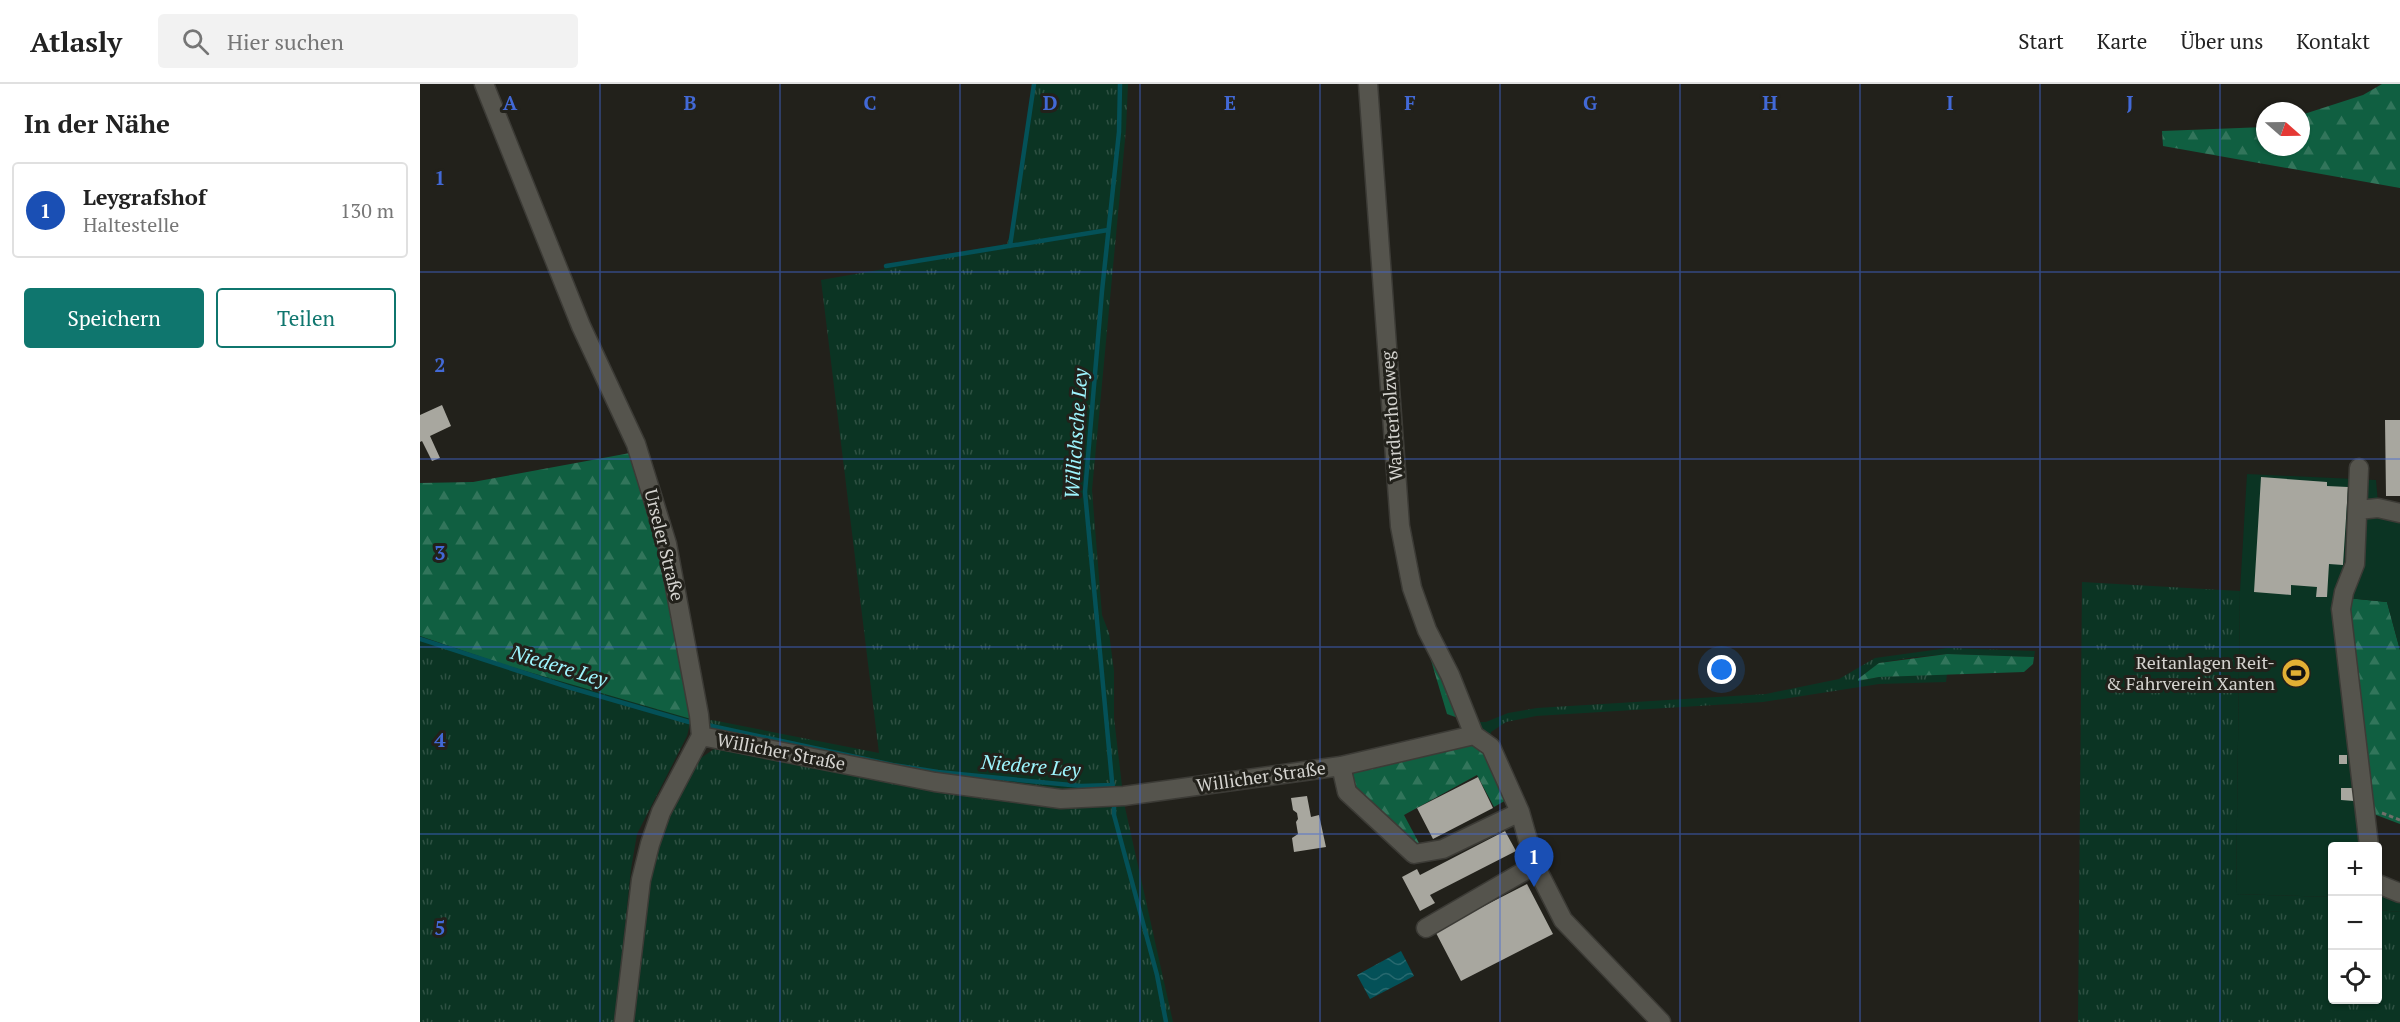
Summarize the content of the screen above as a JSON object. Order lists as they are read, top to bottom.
{
  "streets": {
    "street": ["Wardterholzweg", "Urseler Straße", "Willicher Straße"]
  },
  "crossings": [
    ["Wardterholzweg", "Willicher Straße"],
    ["Urseler Straße", "Willicher Straße"]
  ],
  "water": ["Willichsche Ley", "Niedere Ley"],
  "places": {
    "sports": ["Reitanlagen Reit- & Fahrverein Xanten"]
  },
  "north": "right",
  "page": {
    "header": "Atlasly",
    "search": "Hier suchen",
    "nav": [
      "Start",
      "Karte",
      "Über uns",
      "Kontakt"
    ],
    "heading": "In der Nähe",
    "list": [
      {
        "mark": "1",
        "name": "Leygrafshof",
        "note": "Haltestelle",
        "value": "130 m"
      }
    ],
    "buttons": ["Speichern", "Teilen"],
    "pins": "1",
    "map_buttons": ["+", "−"]
  },
  "grid": {
    "columns": [
      "A",
      "B",
      "C",
      "D",
      "E",
      "F",
      "G",
      "H",
      "I",
      "J"
    ],
    "rows": [
      "1",
      "2",
      "3",
      "4",
      "5"
    ]
  }
}
